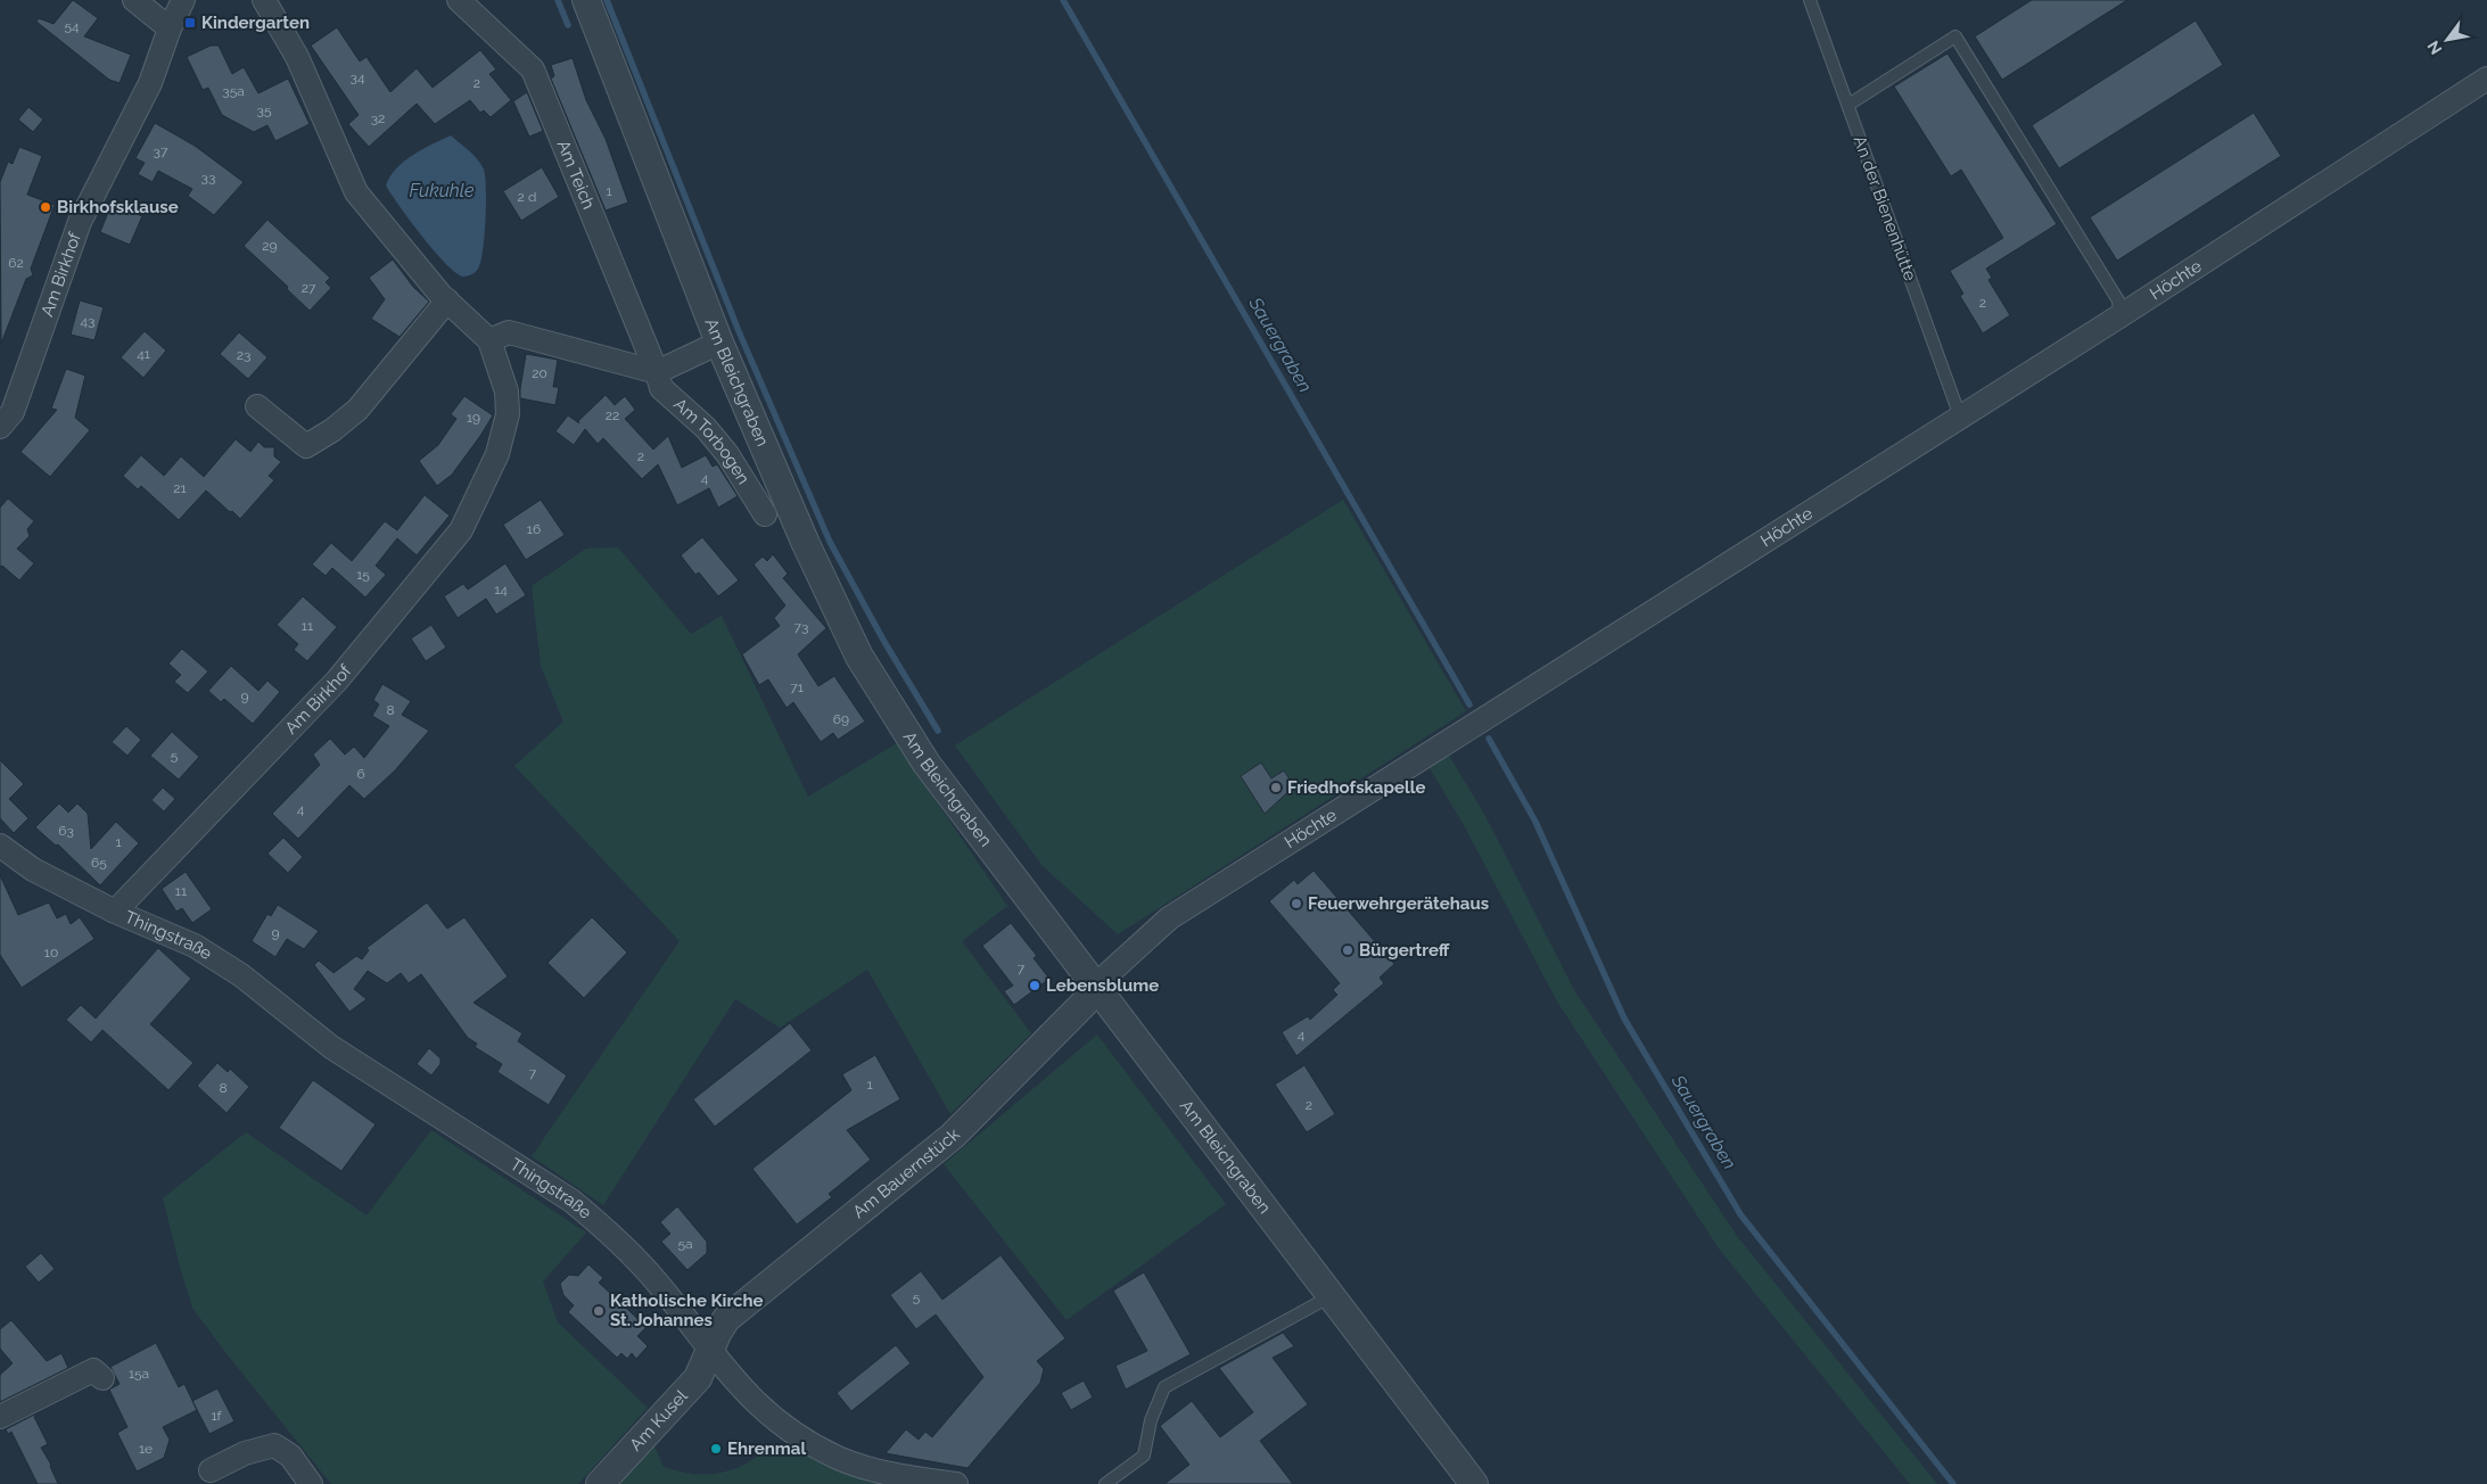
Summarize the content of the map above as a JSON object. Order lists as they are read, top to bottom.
{
  "streets": {
    "street": [
      "Am Teich",
      "Am Birkhof",
      "Höchte",
      "Am Bleichgraben",
      "Am Torbogen",
      "Thingstraße",
      "Am Bauernstück",
      "Am Kusel"
    ],
    "lane": ["An der Bienenhütte"]
  },
  "crossings": [
    ["Am Teich", "Am Torbogen"],
    ["An der Bienenhütte", "Höchte"],
    ["Am Birkhof", "Thingstraße"],
    ["Höchte", "Am Bleichgraben"],
    ["Höchte", "Am Bauernstück"],
    ["Am Bleichgraben", "Am Bauernstück"],
    ["Thingstraße", "Am Bauernstück"],
    ["Thingstraße", "Am Kusel"],
    ["Am Bauernstück", "Am Kusel"]
  ],
  "water": ["Fukuhle", "Sauergraben"],
  "places": {
    "transit": ["Kindergarten"],
    "other": [
      "Birkhofsklause",
      "Friedhofskapelle",
      "Feuerwehrgerätehaus",
      "Bürgertreff",
      "Lebensblume",
      "Katholische Kirche St. Johannes",
      "Ehrenmal"
    ]
  },
  "house_numbers": [
    "54",
    "34",
    "2",
    "35a",
    "35",
    "32",
    "37",
    "33",
    "1",
    "2 d",
    "29",
    "62",
    "27",
    "2",
    "43",
    "41",
    "23",
    "20",
    "22",
    "19",
    "2",
    "4",
    "21",
    "16",
    "15",
    "14",
    "11",
    "73",
    "71",
    "9",
    "8",
    "69",
    "5",
    "6",
    "4",
    "63",
    "1",
    "65",
    "11",
    "9",
    "10",
    "7",
    "4",
    "7",
    "1",
    "8",
    "2",
    "5a",
    "5",
    "15a",
    "1f",
    "1e"
  ],
  "north": "bottom left"
}
